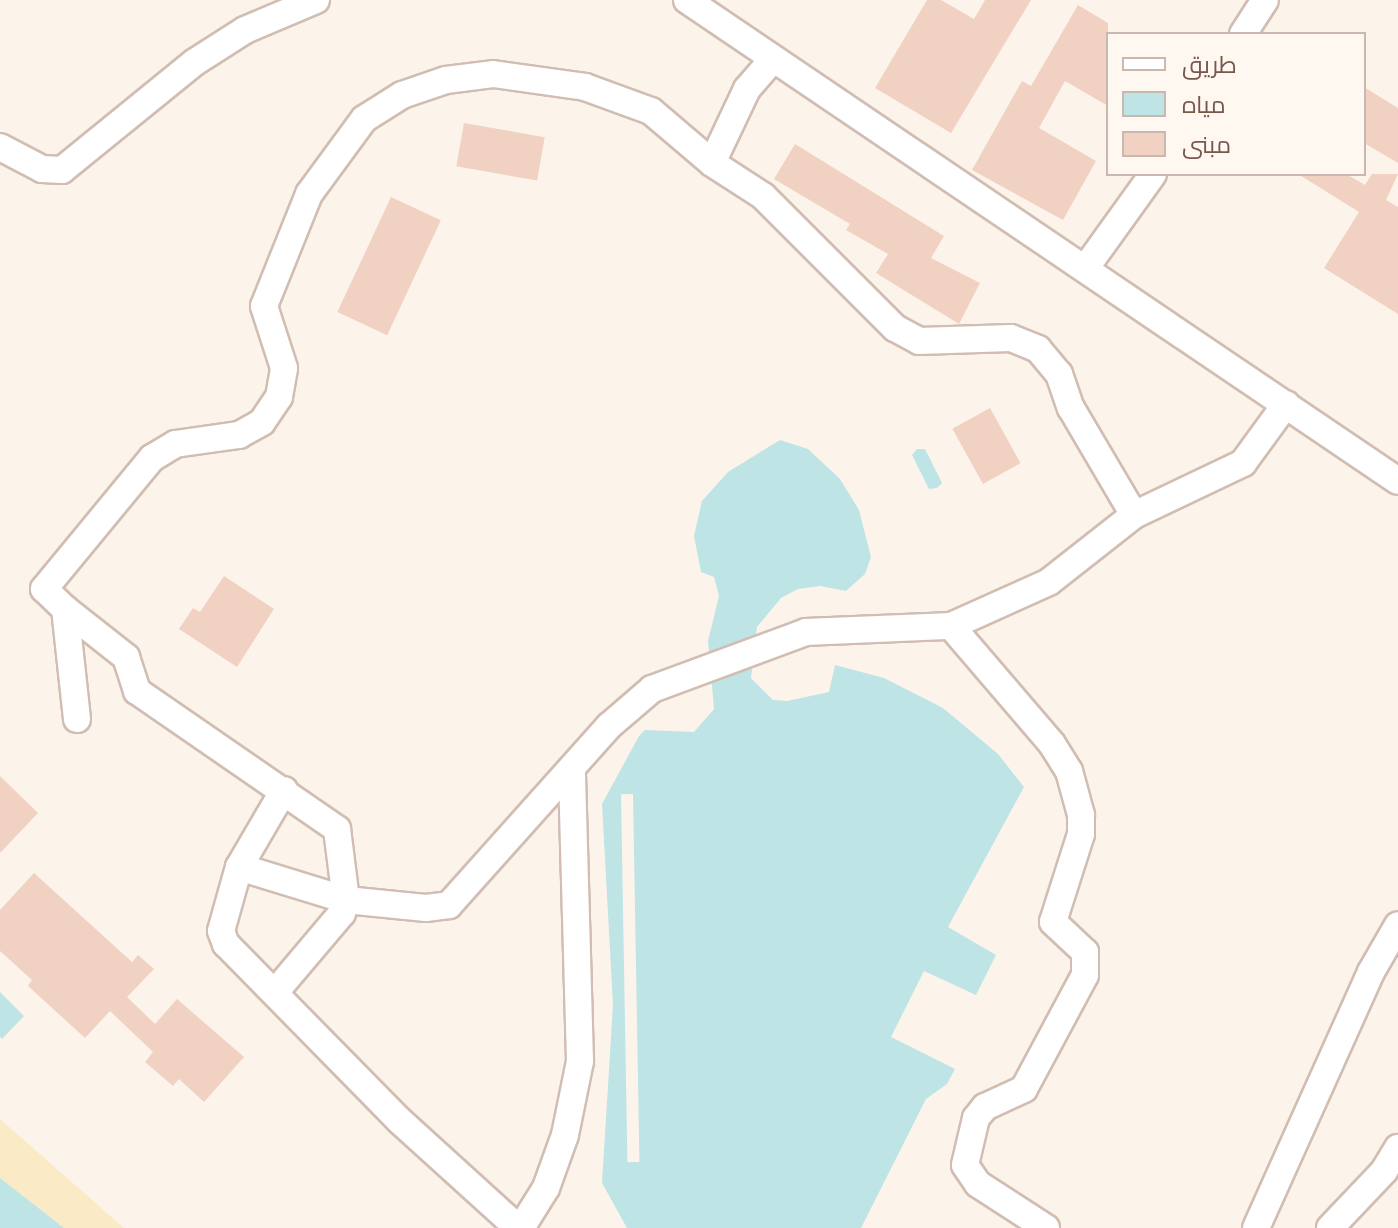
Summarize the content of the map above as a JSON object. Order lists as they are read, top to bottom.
{
  "legend": ["طريق", "مياه", "مبنى"]
}
